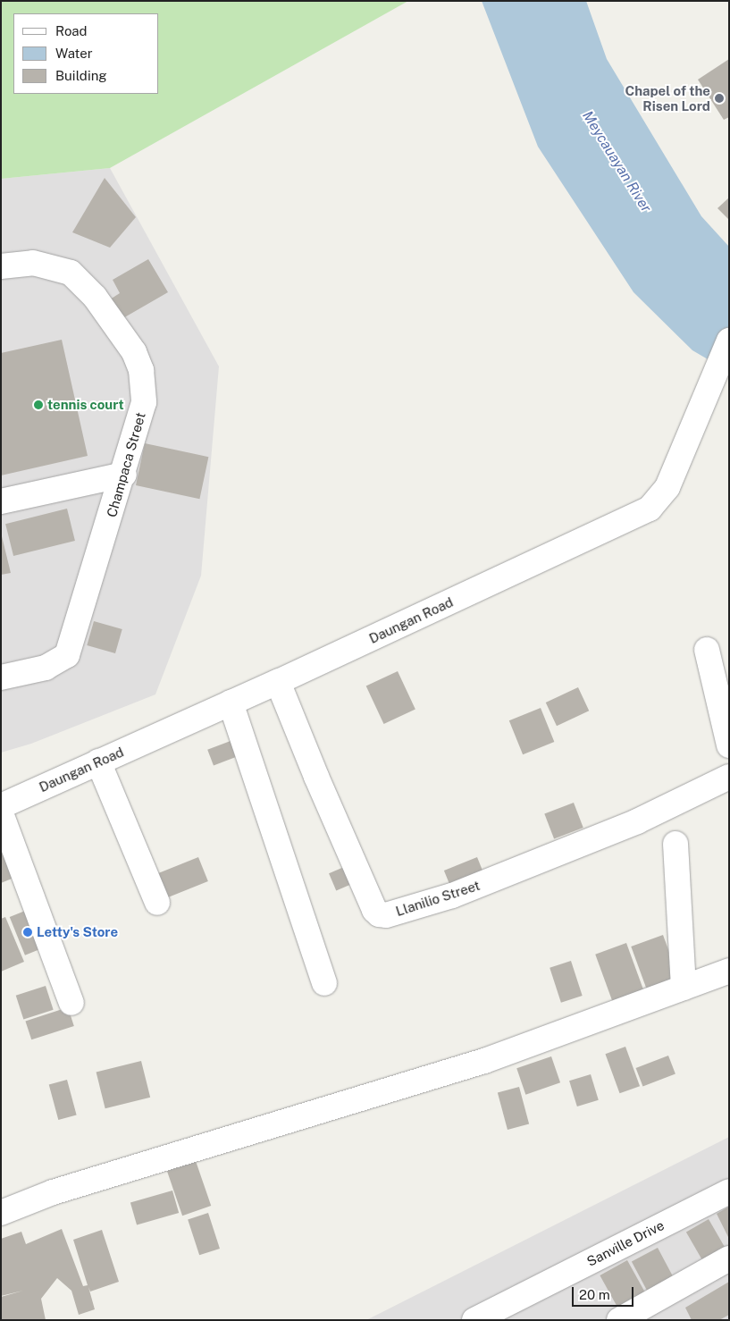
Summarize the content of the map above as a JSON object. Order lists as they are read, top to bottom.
{
  "streets": {
    "street": [
      "Champaca Street",
      "Daungan Road",
      "Llanilio Street",
      "Sanville Drive"
    ]
  },
  "crossings": [
    ["Daungan Road", "Llanilio Street"]
  ],
  "water": ["Meycauayan River"],
  "places": ["Chapel of the Risen Lord", "tennis court", "Letty's Store"],
  "legend": ["Road", "Water", "Building"],
  "scale_bar": "20 m"
}
